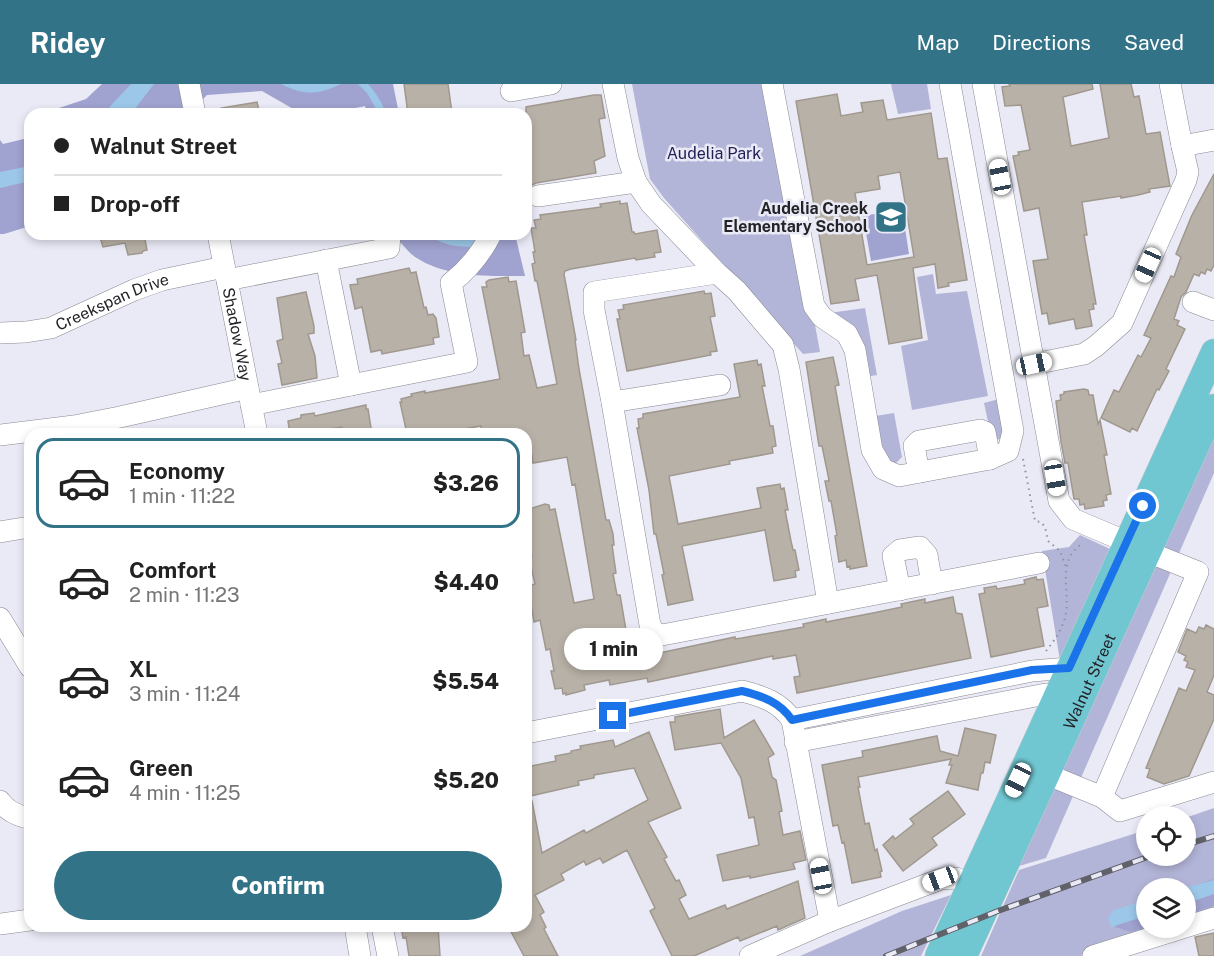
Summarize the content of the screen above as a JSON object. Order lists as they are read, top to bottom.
{
  "streets": {
    "main road": ["Walnut Street"],
    "street": ["Creekspan Drive", "Shadow Way"]
  },
  "crossings": [
    ["Creekspan Drive", "Shadow Way"]
  ],
  "parks": ["Audelia Park"],
  "places": {
    "school or university": ["Audelia Creek Elementary School"]
  },
  "page": {
    "header": "Ridey",
    "nav": ["Map", "Directions", "Saved"],
    "banner": ["Walnut Street", "Drop-off"],
    "list": [
      {
        "name": "Economy",
        "note": "1 min · 11:22",
        "value": "$3.26"
      },
      {
        "name": "Comfort",
        "note": "2 min · 11:23",
        "value": "$4.40"
      },
      {
        "name": "XL",
        "note": "3 min · 11:24",
        "value": "$5.54"
      },
      {
        "name": "Green",
        "note": "4 min · 11:25",
        "value": "$5.20"
      }
    ],
    "bubble": "1 min",
    "buttons": "Confirm"
  }
}
